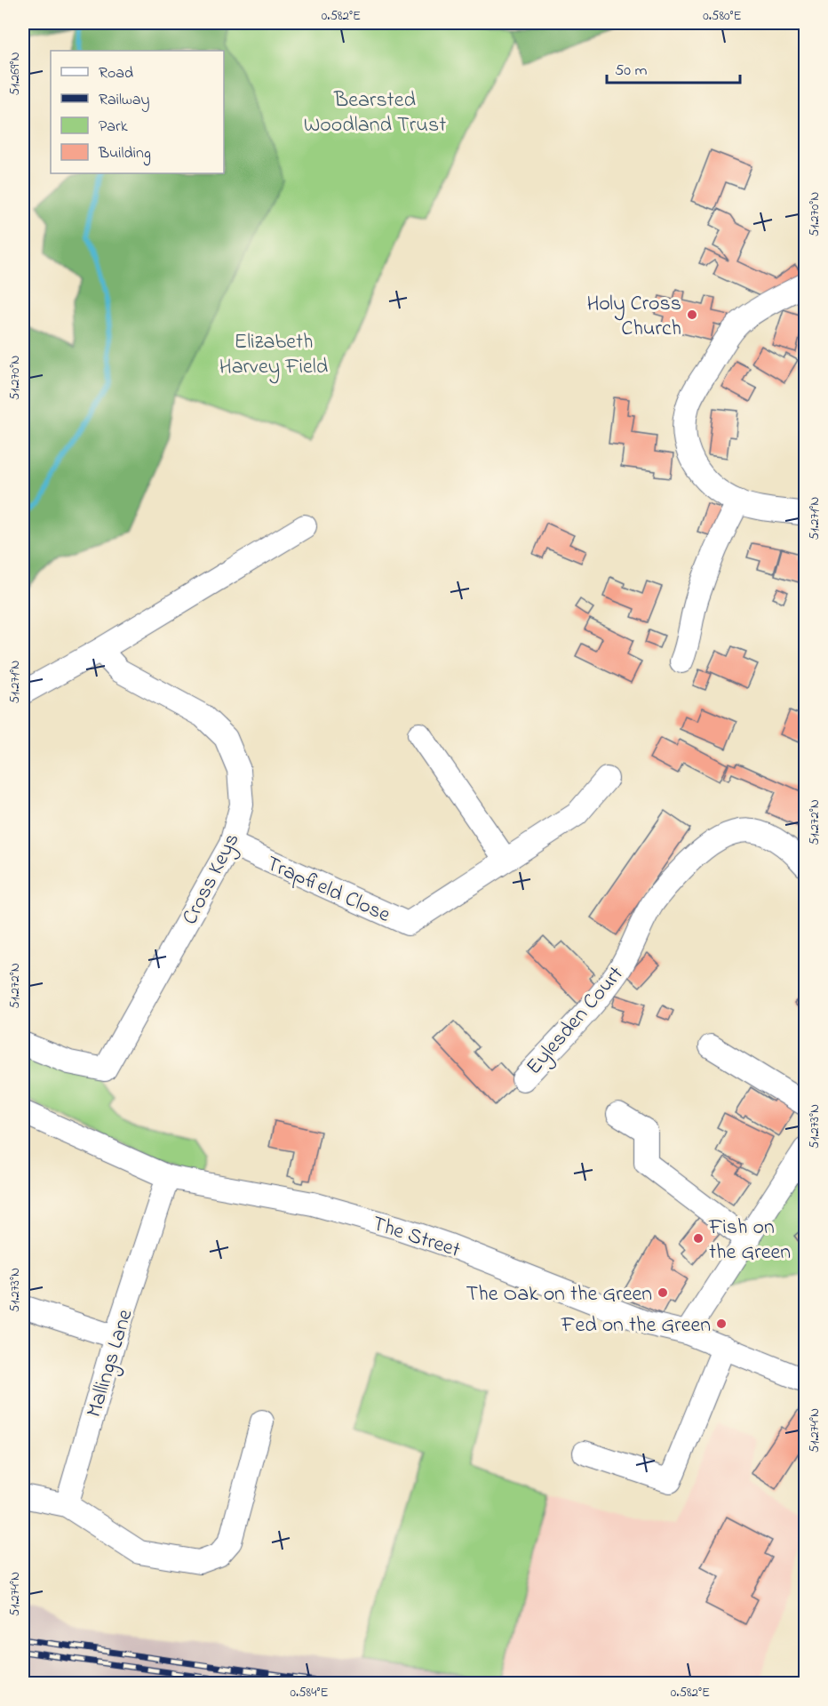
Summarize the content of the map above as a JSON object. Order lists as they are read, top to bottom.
{
  "streets": {
    "street": [
      "Cross Keys",
      "Trapfield Close",
      "Eylesden Court",
      "The Street",
      "Mallings Lane"
    ]
  },
  "crossings": [
    ["Cross Keys", "Trapfield Close"],
    ["The Street", "Mallings Lane"]
  ],
  "parks": ["Bearsted Woodland Trust", "Elizabeth Harvey Field"],
  "places": [
    "Holy Cross Church",
    "Fish on the Green",
    "The Oak on the Green",
    "Fed on the Green"
  ],
  "legend": [
    "Road",
    "Railway",
    "Park",
    "Building"
  ],
  "scale_bar": "50 m",
  "coordinates": [
    "0.582°E",
    "0.580°E",
    "51.269°N",
    "51.270°N",
    "51.271°N",
    "51.272°N",
    "51.273°N",
    "51.274°N",
    "0.584°E"
  ]
}
